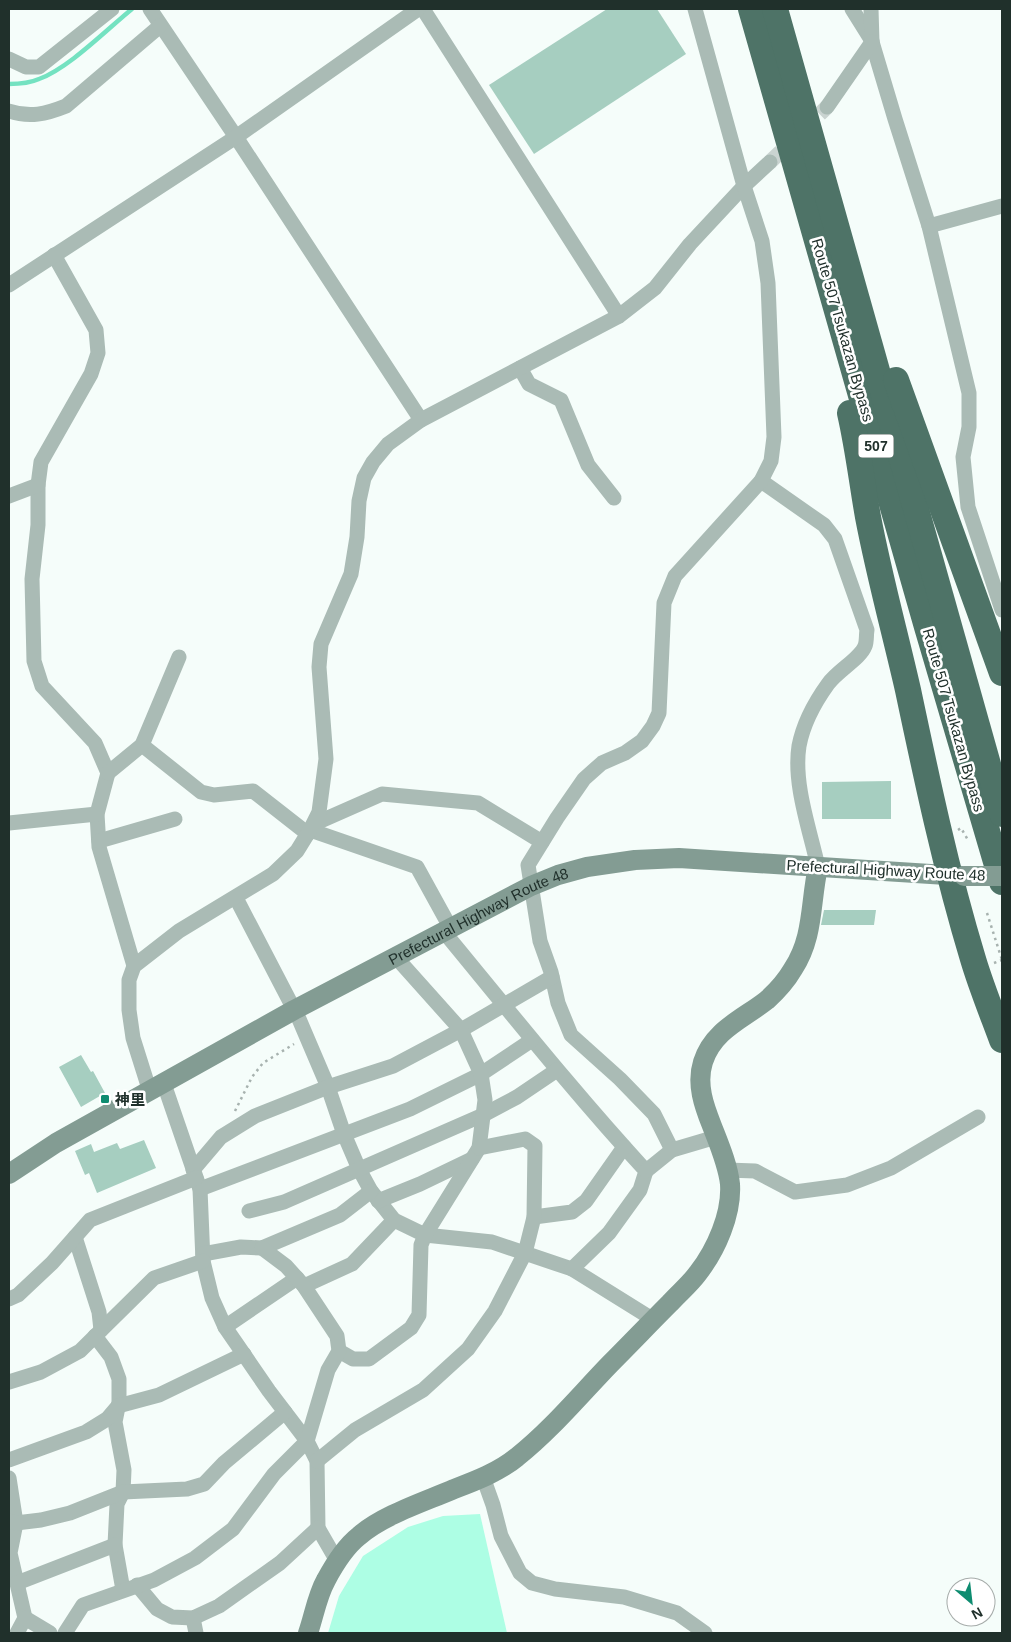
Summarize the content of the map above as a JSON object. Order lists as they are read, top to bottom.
{
  "streets": {
    "highway": ["Route 507 Tsukazan Bypass", "507"],
    "main road": ["Prefectural Highway Route 48"]
  },
  "places": {
    "transit": ["神里"]
  },
  "north": "bottom right"
}
